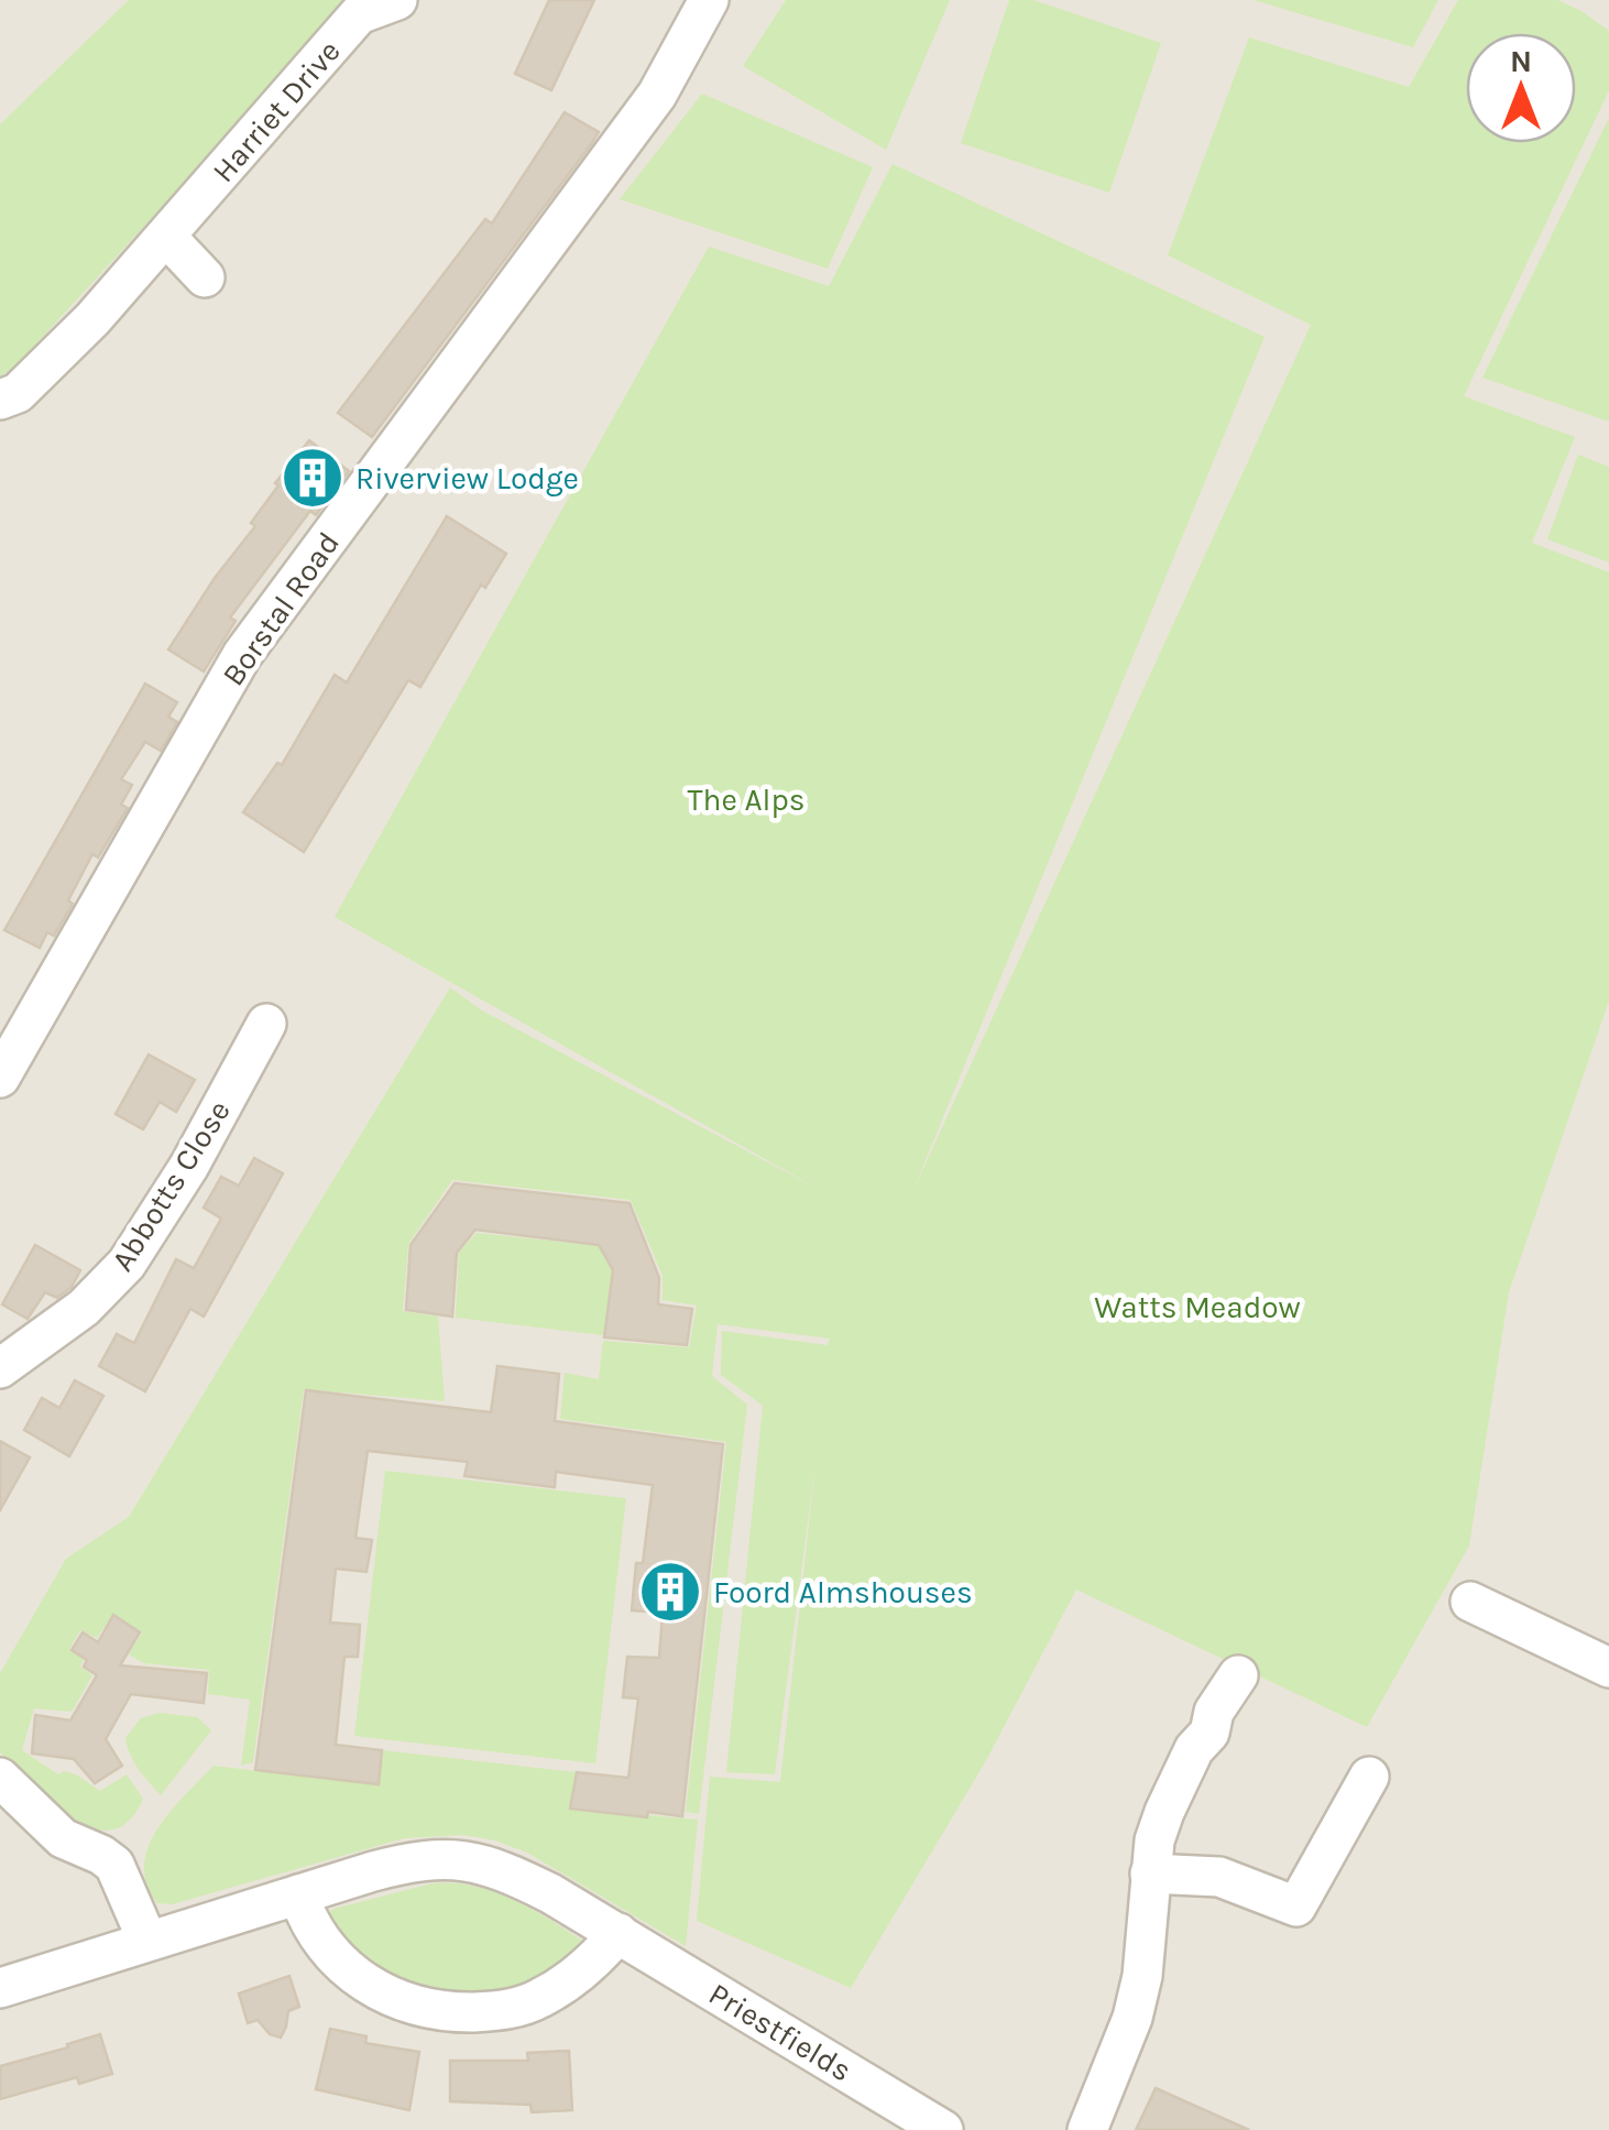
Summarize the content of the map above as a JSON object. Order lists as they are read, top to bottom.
{
  "streets": {
    "street": [
      "Harriet Drive",
      "Borstal Road",
      "Abbotts Close",
      "Priestfields"
    ]
  },
  "parks": ["The Alps", "Watts Meadow"],
  "places": {
    "building": ["Riverview Lodge", "Foord Almshouses"]
  },
  "north": "top"
}
